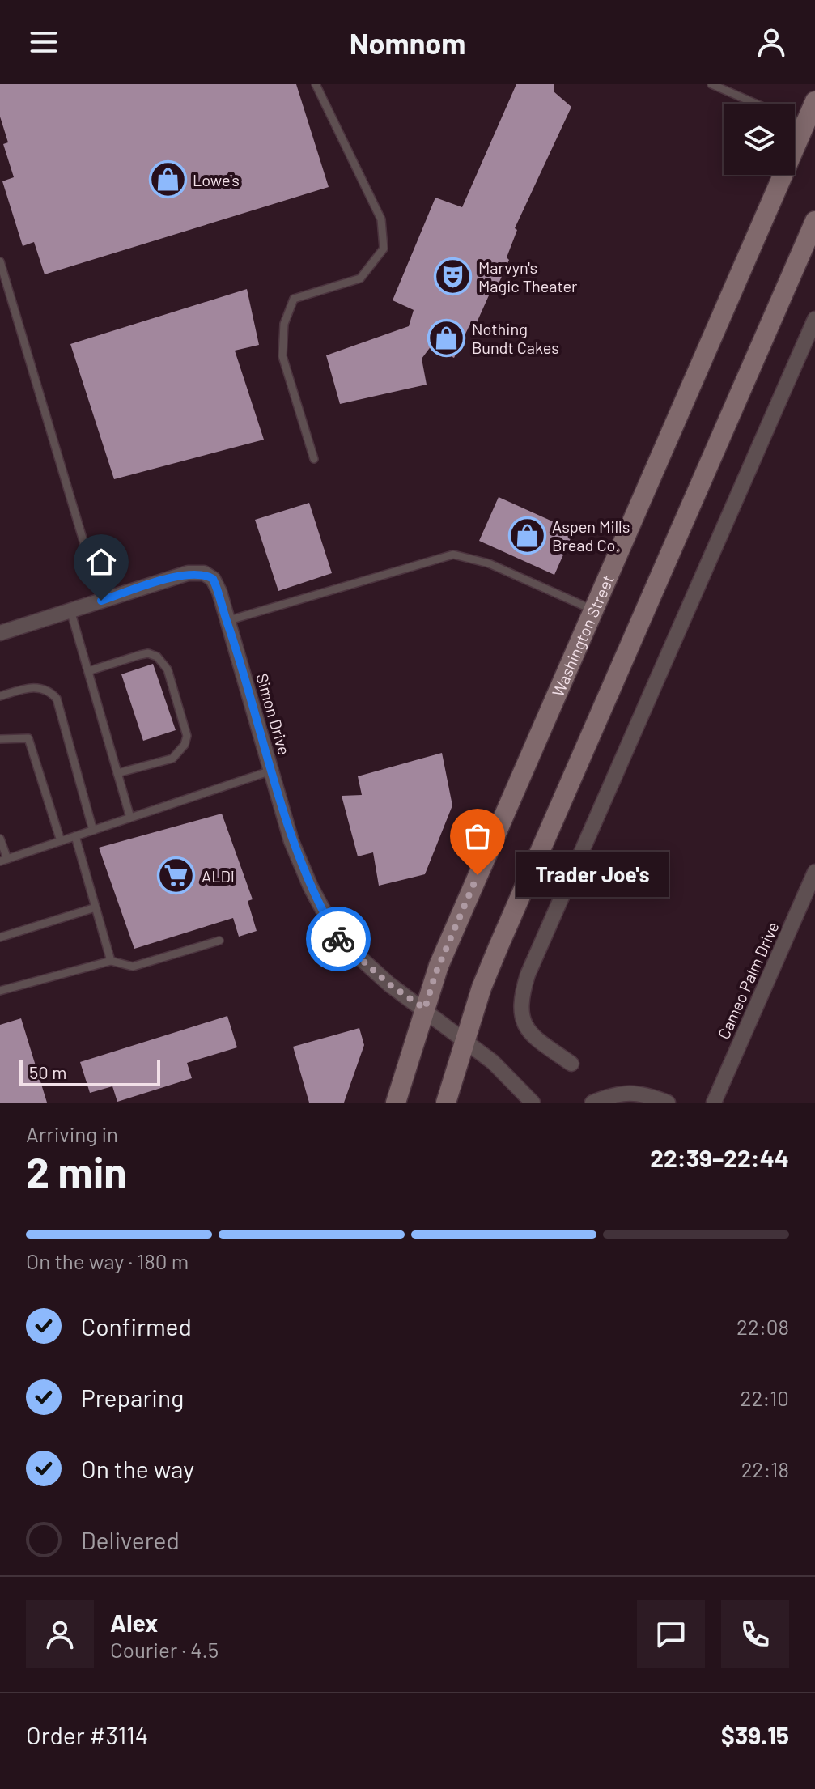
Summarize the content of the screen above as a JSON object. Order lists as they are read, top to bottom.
{
  "streets": {
    "main road": ["Washington Street"],
    "street": ["Simon Drive", "Cameo Palm Drive"]
  },
  "crossings": [
    ["Washington Street", "Simon Drive"]
  ],
  "places": {
    "shop": ["Lowe's", "Nothing Bundt Cakes", "Aspen Mills Bread Co."],
    "theatre": ["Marvyn's Magic Theater"],
    "other": ["Trader Joe's"],
    "supermarket": ["ALDI"]
  },
  "scale_bar": "50 m",
  "page": {
    "header": "Nomnom",
    "bubble": "Trader Joe's",
    "scale": "50 m",
    "heading": ["2 min", "Arriving in", "22:39–22:44"],
    "panel": [
      "Alex",
      "Courier · 4.5",
      "Order #3114",
      "$39.15"
    ],
    "bar": "On the way · 180 m",
    "list": [
      ["Confirmed", "22:08"],
      ["Preparing", "22:10"],
      ["On the way", "22:18"],
      "Delivered"
    ]
  }
}
